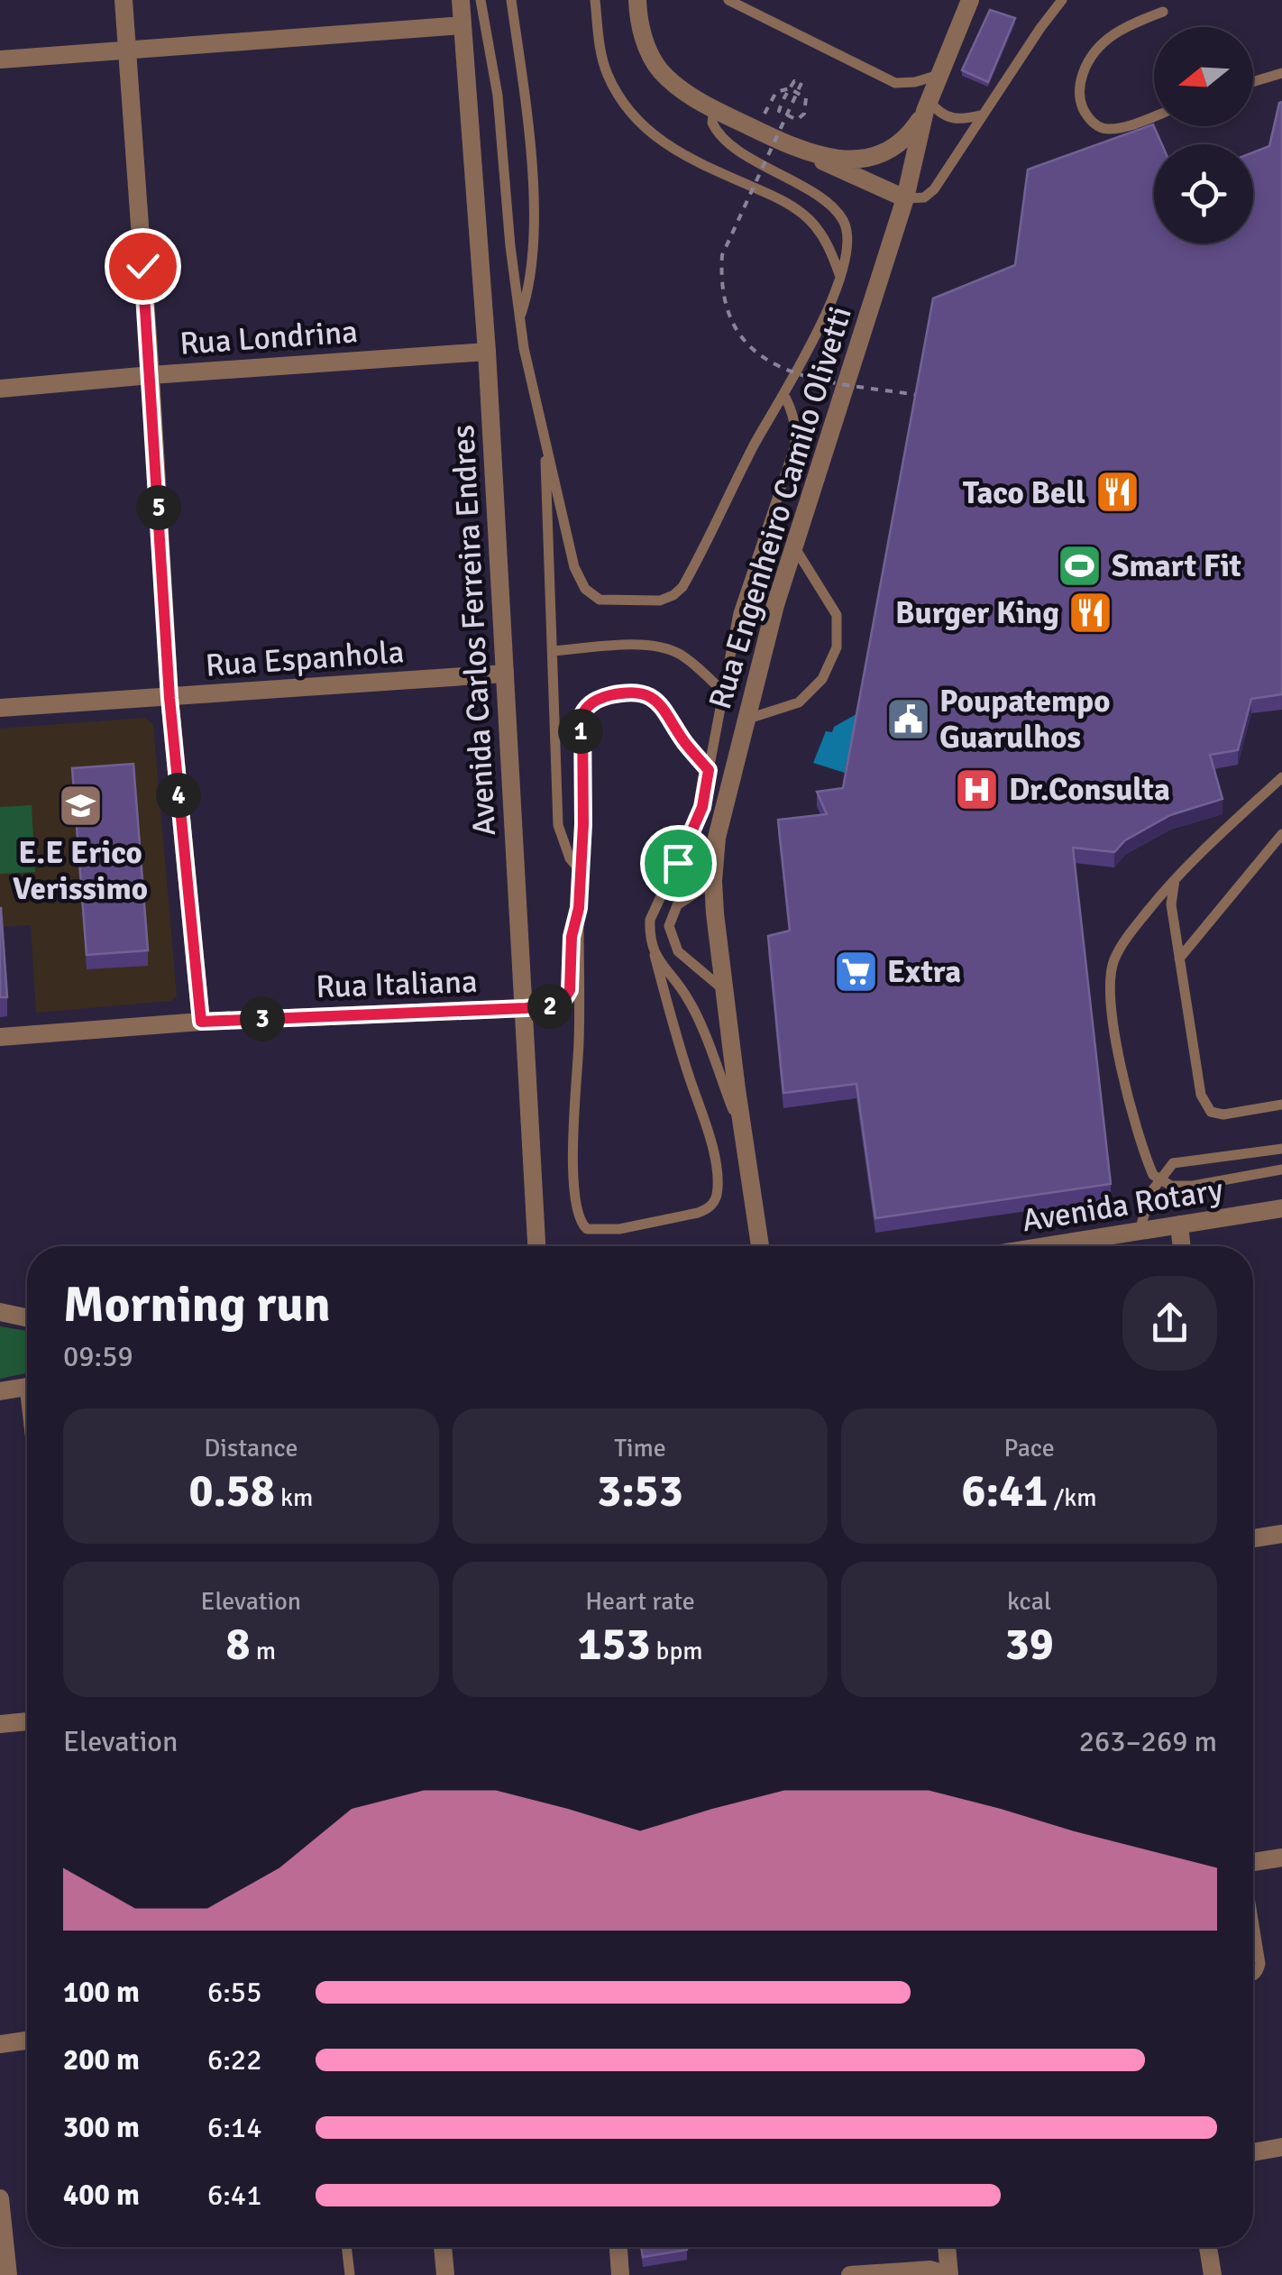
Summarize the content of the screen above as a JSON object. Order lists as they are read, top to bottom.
{
  "streets": {
    "street": [
      "Rua Londrina",
      "Rua Engenheiro Camilo Olivetti",
      "Avenida Carlos Ferreira Endres",
      "Rua Espanhola",
      "Rua Italiana",
      "Avenida Rotary"
    ]
  },
  "crossings": [
    ["Rua Londrina", "Avenida Carlos Ferreira Endres"],
    ["Avenida Carlos Ferreira Endres", "Rua Espanhola"],
    ["Avenida Carlos Ferreira Endres", "Rua Italiana"]
  ],
  "places": {
    "restaurant": ["Taco Bell", "Burger King"],
    "sports": ["Smart Fit"],
    "public building": ["Poupatempo Guarulhos"],
    "hospital": ["Dr.Consulta"],
    "school or university": ["E.E Erico Verissimo"],
    "supermarket": ["Extra"]
  },
  "north": "left",
  "page": {
    "pins": [
      "5",
      "1",
      "4",
      "2",
      "3"
    ],
    "heading": ["Morning run", "09:59"],
    "stats": [
      ["Distance", "0.58 km"],
      ["Time", "3:53"],
      ["Pace", "6:41 /km"],
      ["Elevation", "8 m"],
      ["Heart rate", "153 bpm"],
      ["kcal", "39"]
    ],
    "chart": ["Elevation", "263–269 m"],
    "list": [
      {
        "name": "100 m",
        "note": "6:55"
      },
      {
        "name": "200 m",
        "note": "6:22"
      },
      {
        "name": "300 m",
        "note": "6:14"
      },
      {
        "name": "400 m",
        "note": "6:41"
      }
    ]
  }
}
